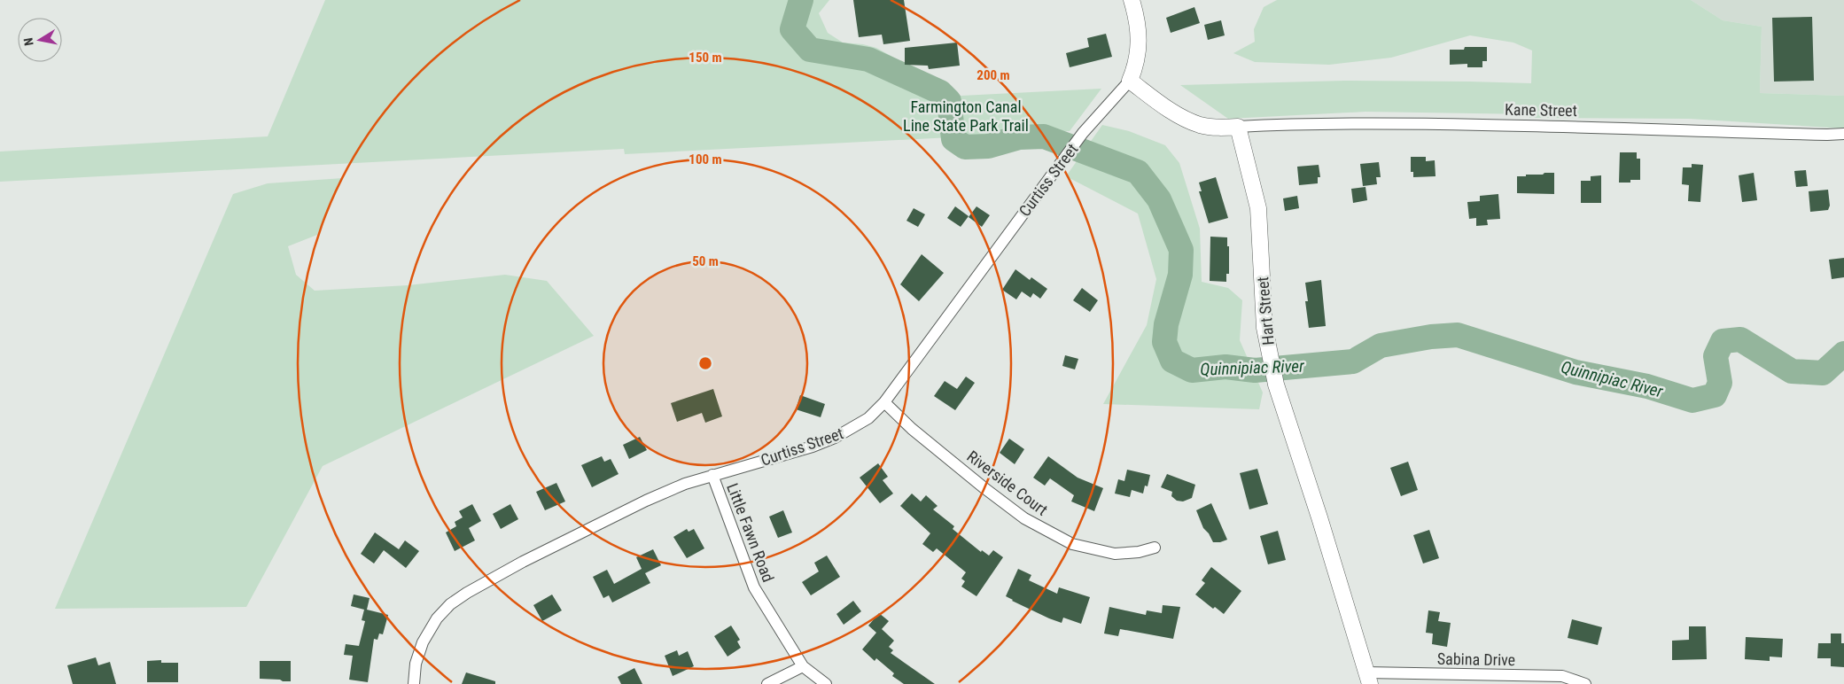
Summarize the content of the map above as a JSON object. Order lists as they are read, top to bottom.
{
  "streets": {
    "street": [
      "Kane Street",
      "Curtiss Street",
      "Hart Street",
      "Riverside Court",
      "Little Fawn Road",
      "Sabina Drive"
    ]
  },
  "crossings": [
    ["Kane Street", "Hart Street"],
    ["Curtiss Street", "Riverside Court"],
    ["Curtiss Street", "Little Fawn Road"],
    ["Hart Street", "Sabina Drive"]
  ],
  "water": ["Quinnipiac River"],
  "parks": ["Farmington Canal Line State Park Trail"],
  "north": "left",
  "rings": [
    "150 m",
    "200 m",
    "100 m",
    "50 m"
  ]
}
